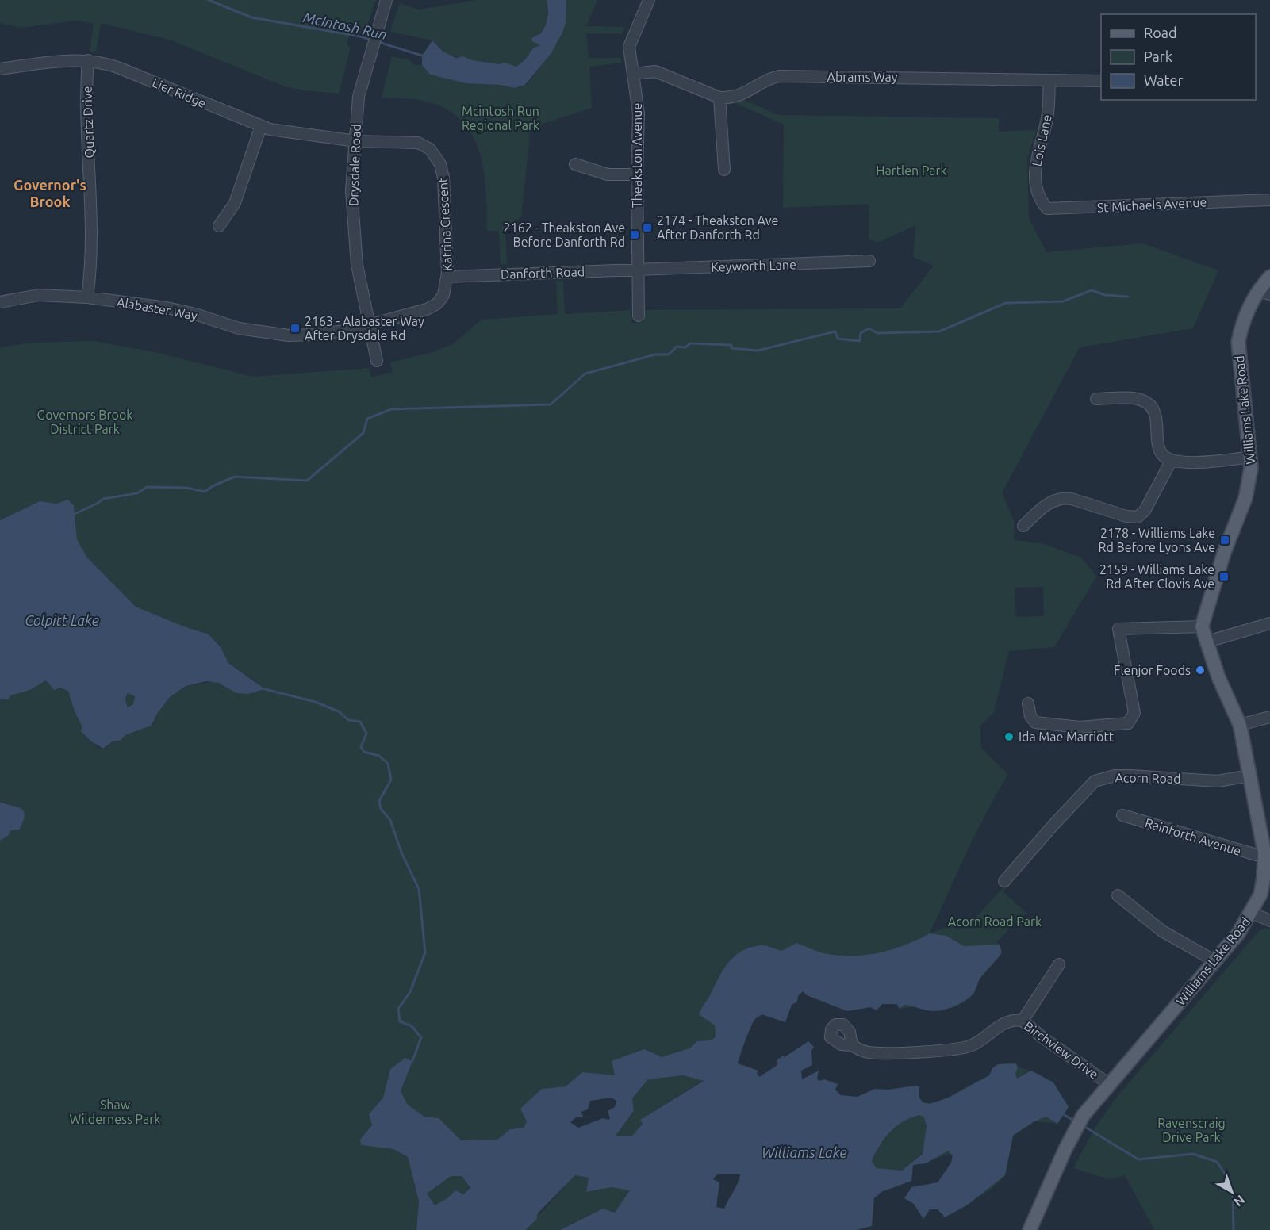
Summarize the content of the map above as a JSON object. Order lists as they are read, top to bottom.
{
  "streets": {
    "main road": ["Williams Lake Road"],
    "street": [
      "Abrams Way",
      "Lier Ridge",
      "Quartz Drive",
      "Lois Lane",
      "Theakston Avenue",
      "Drysdale Road",
      "St Michaels Avenue",
      "Katrina Crescent",
      "Keyworth Lane",
      "Danforth Road",
      "Alabaster Way",
      "Acorn Road",
      "Rainforth Avenue",
      "Birchview Drive"
    ]
  },
  "crossings": [
    ["Abrams Way", "Lois Lane"],
    ["Lier Ridge", "Quartz Drive"],
    ["Lier Ridge", "Drysdale Road"],
    ["Lier Ridge", "Katrina Crescent"],
    ["Quartz Drive", "Alabaster Way"],
    ["Lois Lane", "St Michaels Avenue"],
    ["Theakston Avenue", "Keyworth Lane"],
    ["Theakston Avenue", "Danforth Road"],
    ["Drysdale Road", "Katrina Crescent"],
    ["Drysdale Road", "Alabaster Way"],
    ["Katrina Crescent", "Danforth Road"],
    ["Katrina Crescent", "Alabaster Way"],
    ["Keyworth Lane", "Danforth Road"],
    ["Williams Lake Road", "Acorn Road"],
    ["Williams Lake Road", "Rainforth Avenue"],
    ["Williams Lake Road", "Birchview Drive"]
  ],
  "districts": ["Governor's Brook"],
  "water": ["McIntosh Run", "Colpitt Lake", "Williams Lake"],
  "parks": [
    "Mcintosh Run Regional Park",
    "Hartlen Park",
    "Governors Brook District Park",
    "Acorn Road Park",
    "Shaw Wilderness Park",
    "Ravenscraig Drive Park"
  ],
  "places": {
    "transit": [
      "2174 - Theakston Ave After Danforth Rd",
      "2162 - Theakston Ave Before Danforth Rd",
      "2163 - Alabaster Way After Drysdale Rd",
      "2178 - Williams Lake Rd Before Lyons Ave",
      "2159 - Williams Lake Rd After Clovis Ave"
    ],
    "other": ["Flenjor Foods", "Ida Mae Marriott"]
  },
  "legend": ["Road", "Park", "Water"],
  "north": "bottom right"
}
